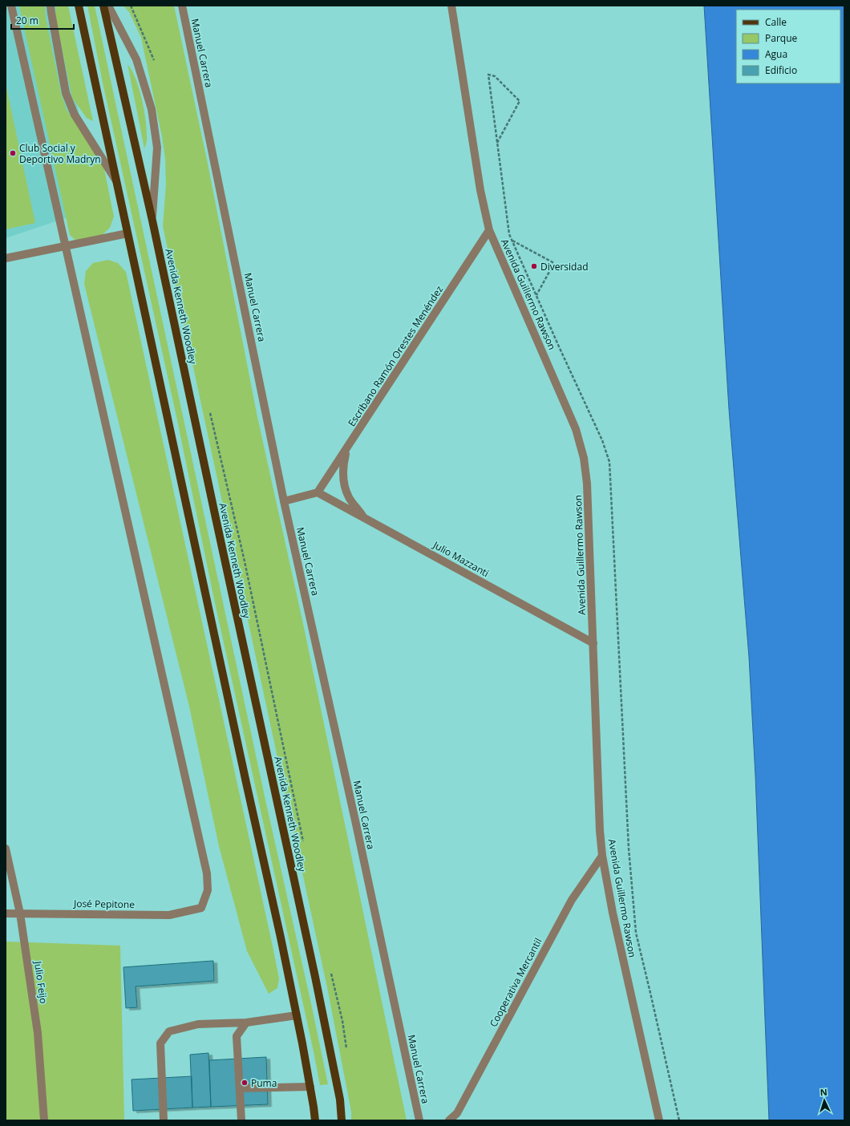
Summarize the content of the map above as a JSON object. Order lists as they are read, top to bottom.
{
  "streets": {
    "main road": ["Avenida Kenneth Woodley"],
    "street": [
      "Manuel Carrera",
      "Avenida Guillermo Rawson",
      "Escribano Ramón Orestes Menéndez",
      "Julio Mazzanti",
      "José Pepitone",
      "Julio Feijo",
      "Cooperativa Mercantil"
    ]
  },
  "crossings": [
    ["Avenida Guillermo Rawson", "Escribano Ramón Orestes Menéndez"],
    ["Avenida Guillermo Rawson", "Julio Mazzanti"],
    ["Avenida Guillermo Rawson", "Cooperativa Mercantil"],
    ["Escribano Ramón Orestes Menéndez", "Julio Mazzanti"],
    ["José Pepitone", "Julio Feijo"]
  ],
  "places": ["Club Social y Deportivo Madryn", "Diversidad", "Puma"],
  "legend": [
    "Calle",
    "Parque",
    "Agua",
    "Edificio"
  ],
  "scale_bar": "20 m",
  "north": "top"
}
